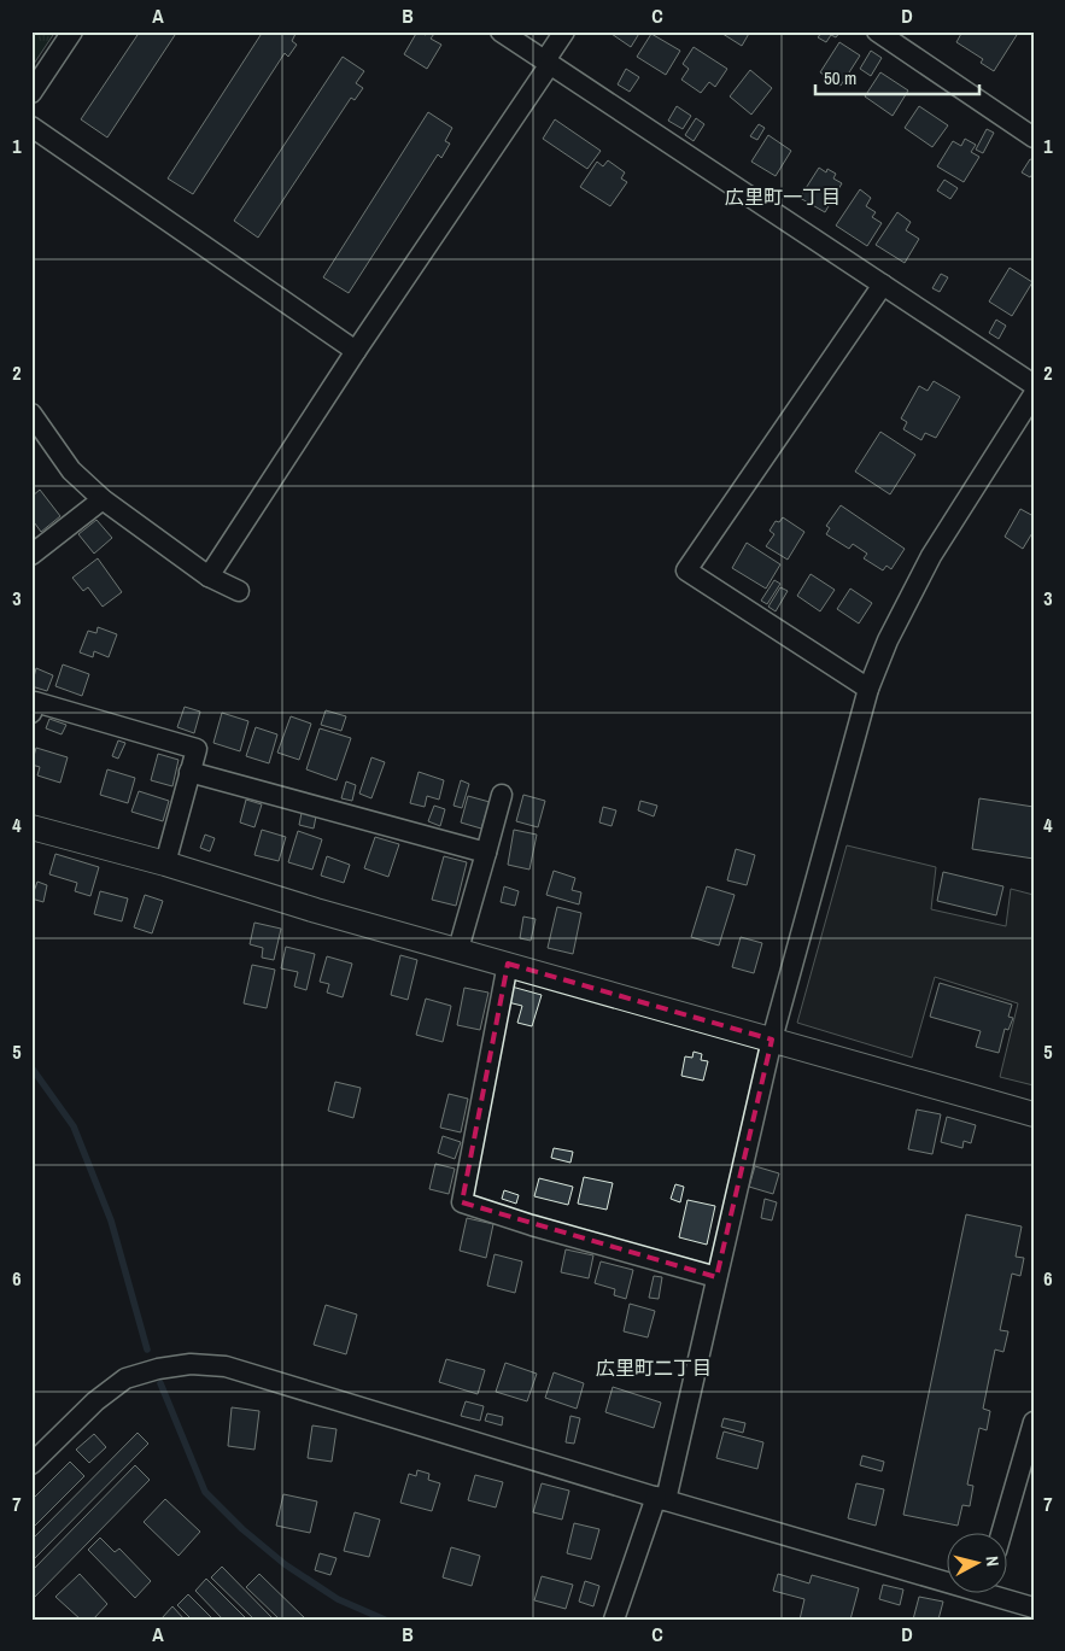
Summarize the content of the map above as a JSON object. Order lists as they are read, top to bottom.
{
  "districts": ["広里町一丁目", "広里町二丁目"],
  "scale_bar": "50 m",
  "north": "right",
  "grid": {
    "columns": [
      "A",
      "B",
      "C",
      "D"
    ],
    "rows": [
      "1",
      "2",
      "3",
      "4",
      "5",
      "6",
      "7"
    ]
  }
}
